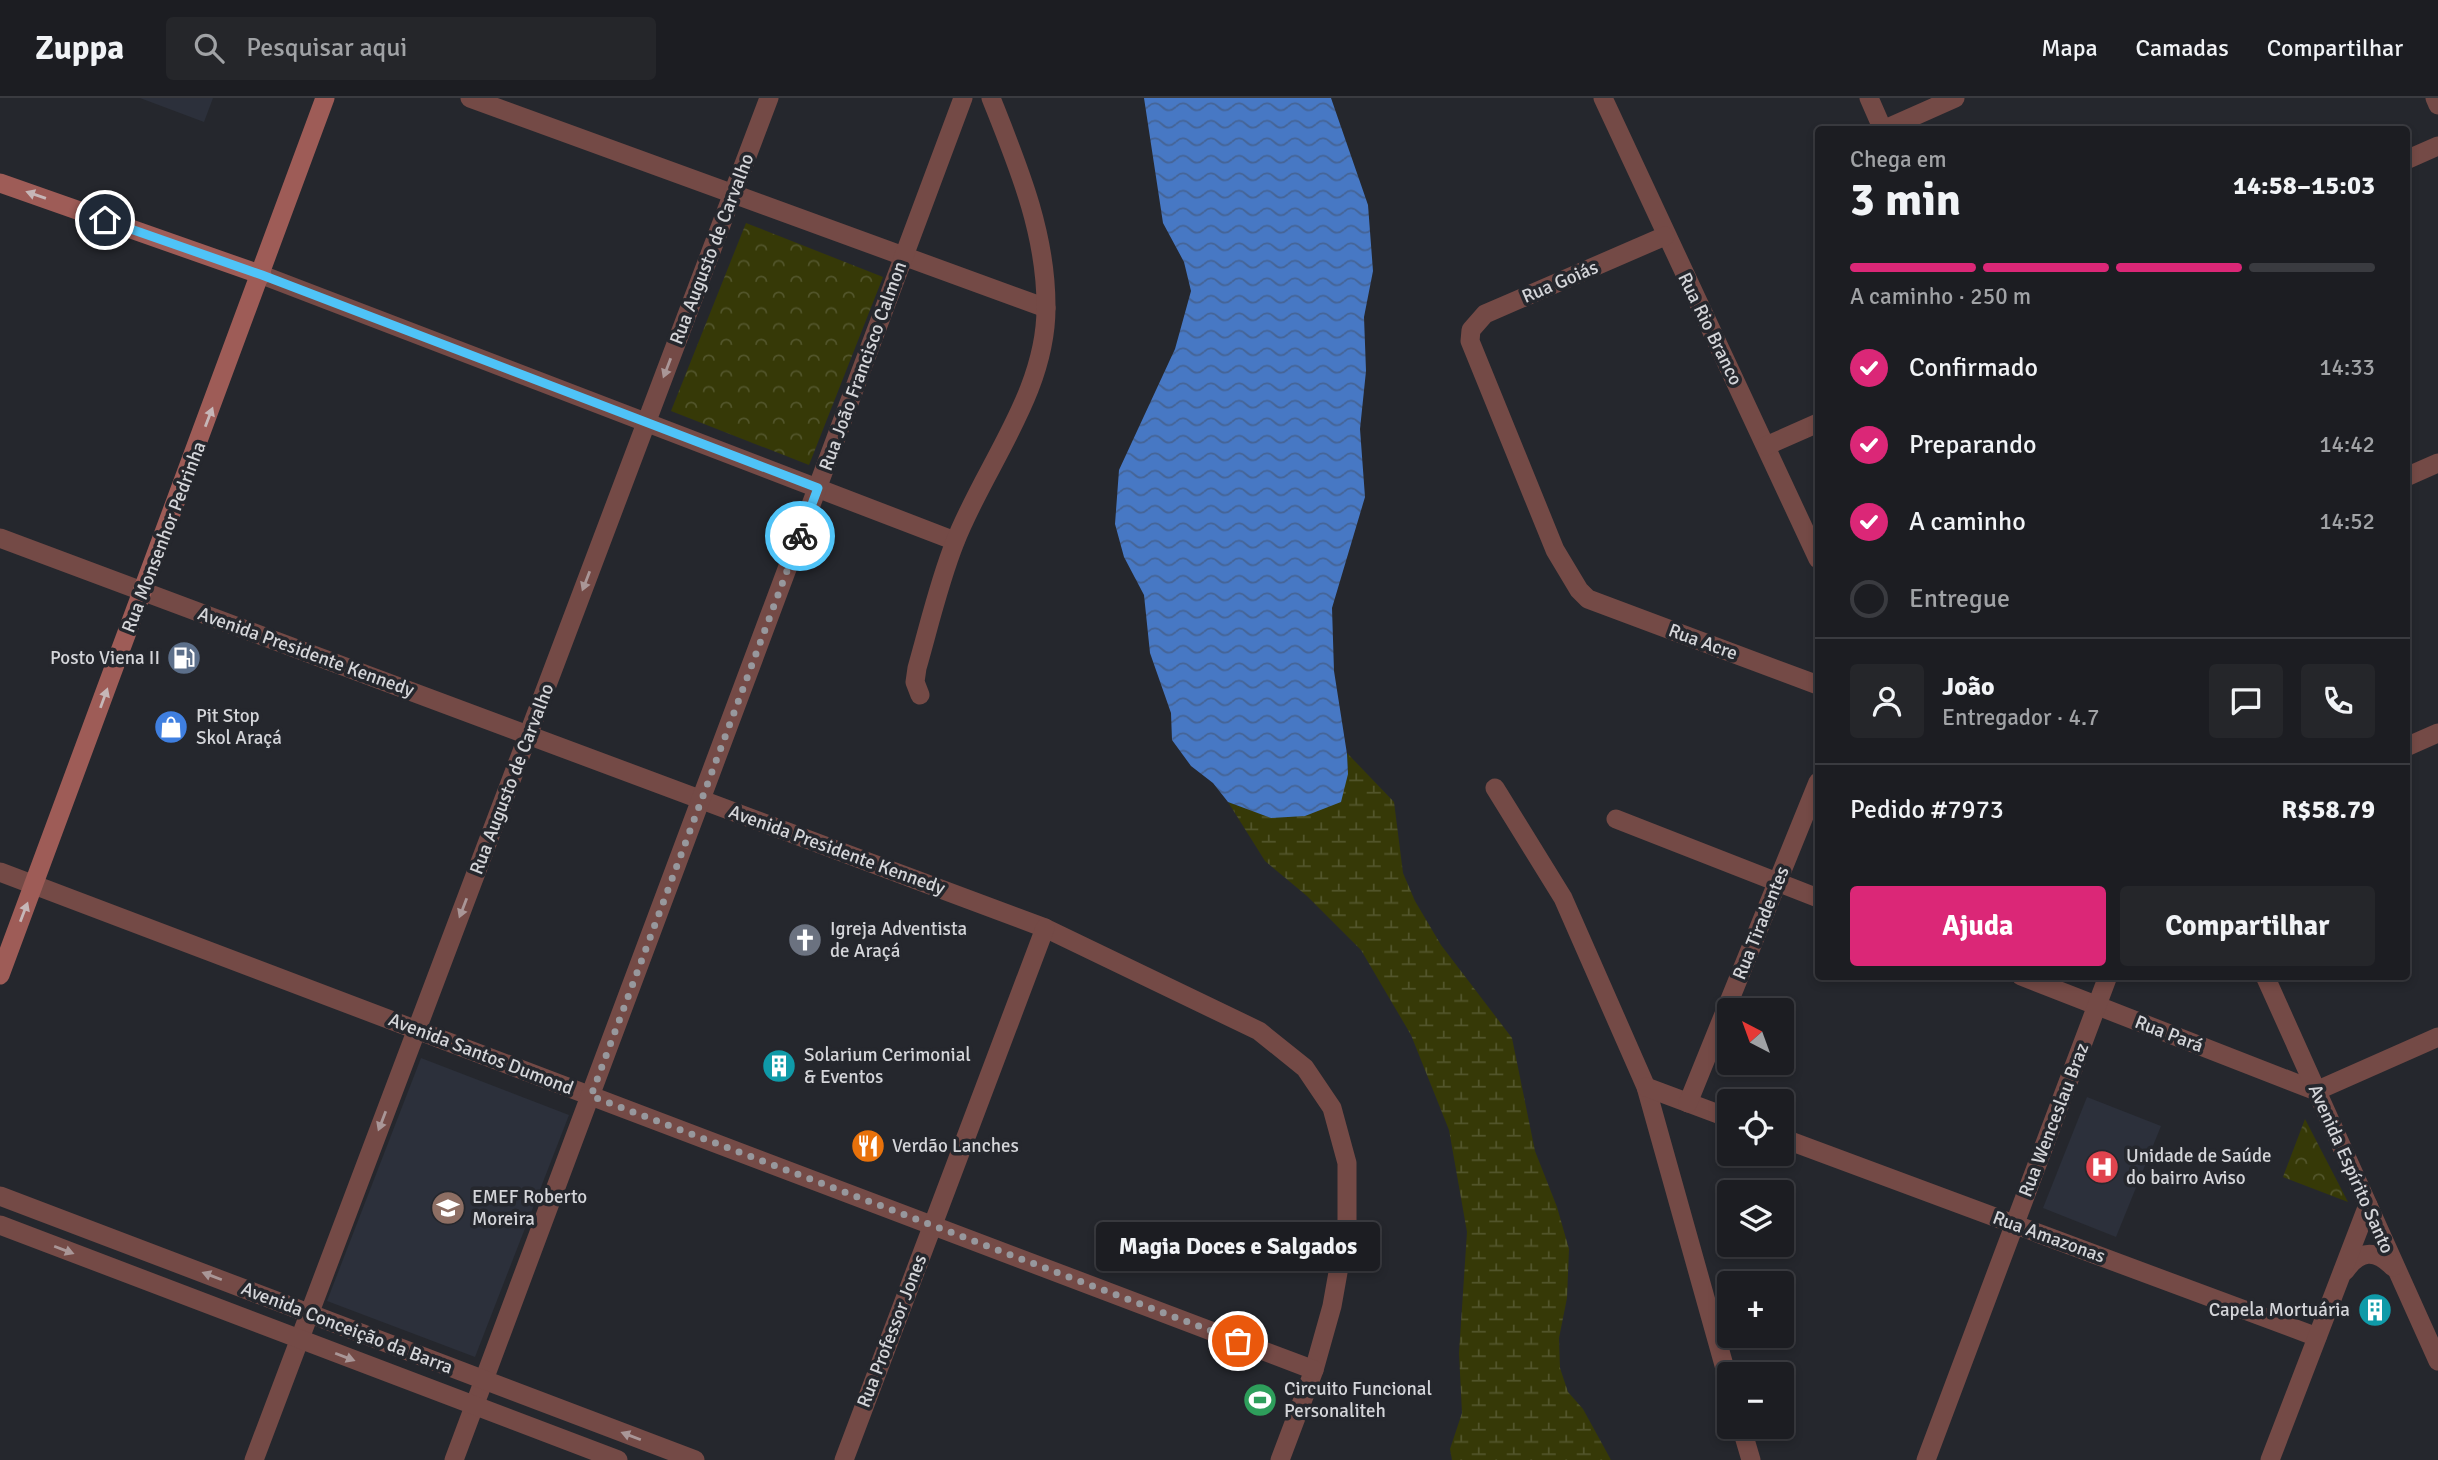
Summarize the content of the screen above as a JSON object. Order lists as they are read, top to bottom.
{
  "streets": {
    "main road": ["Rua Monsenhor Pedrinha"],
    "street": [
      "Rua Augusto de Carvalho",
      "Rua Goiás",
      "Rua Rio Branco",
      "Rua João Francisco Calmon",
      "Rua Acre",
      "Avenida Presidente Kennedy",
      "Rua Tiradentes",
      "Rua Pará",
      "Avenida Santos Dumond",
      "Rua Wenceslau Braz",
      "Avenida Espírito Santo",
      "Rua Amazonas",
      "Avenida Conceição da Barra",
      "Rua Professor Jones"
    ]
  },
  "crossings": [
    ["Rua Augusto de Carvalho", "Avenida Presidente Kennedy"],
    ["Rua Augusto de Carvalho", "Avenida Santos Dumond"],
    ["Rua Augusto de Carvalho", "Avenida Conceição da Barra"],
    ["Rua Goiás", "Rua Rio Branco"],
    ["Rua Goiás", "Rua Acre"],
    ["Rua João Francisco Calmon", "Avenida Presidente Kennedy"],
    ["Rua João Francisco Calmon", "Avenida Santos Dumond"],
    ["Rua João Francisco Calmon", "Avenida Conceição da Barra"],
    ["Rua Monsenhor Pedrinha", "Avenida Presidente Kennedy"],
    ["Rua Monsenhor Pedrinha", "Avenida Santos Dumond"],
    ["Avenida Presidente Kennedy", "Avenida Santos Dumond"],
    ["Avenida Presidente Kennedy", "Rua Professor Jones"],
    ["Rua Pará", "Rua Wenceslau Braz"],
    ["Rua Pará", "Avenida Espírito Santo"],
    ["Avenida Santos Dumond", "Rua Professor Jones"],
    ["Rua Wenceslau Braz", "Rua Amazonas"]
  ],
  "one_way": ["Rua Augusto de Carvalho", "Rua Monsenhor Pedrinha"],
  "places": {
    "fuel station": ["Posto Viena II"],
    "shop": ["Pit Stop Skol Araçá"],
    "church": ["Igreja Adventista de Araçá"],
    "building": ["Solarium Cerimonial & Eventos", "Capela Mortuária"],
    "restaurant": ["Verdão Lanches"],
    "hospital": ["Unidade de Saúde do bairro Aviso"],
    "school or university": ["EMEF Roberto Moreira"],
    "other": ["Magia Doces e Salgados"],
    "sports": ["Circuito Funcional Personaliteh"]
  },
  "north": "top left",
  "page": {
    "header": "Zuppa",
    "search": "Pesquisar aqui",
    "nav": ["Mapa", "Camadas", "Compartilhar"],
    "heading": ["3 min", "Chega em", "14:58–15:03"],
    "panel": [
      "João",
      "Entregador · 4.7",
      "Pedido #7973",
      "R$58.79"
    ],
    "bar": "A caminho · 250 m",
    "list": [
      ["Confirmado", "14:33"],
      ["Preparando", "14:42"],
      ["A caminho", "14:52"],
      "Entregue"
    ],
    "buttons": ["Ajuda", "Compartilhar"],
    "map_buttons": ["+", "−"],
    "bubble": "Magia Doces e Salgados"
  }
}
